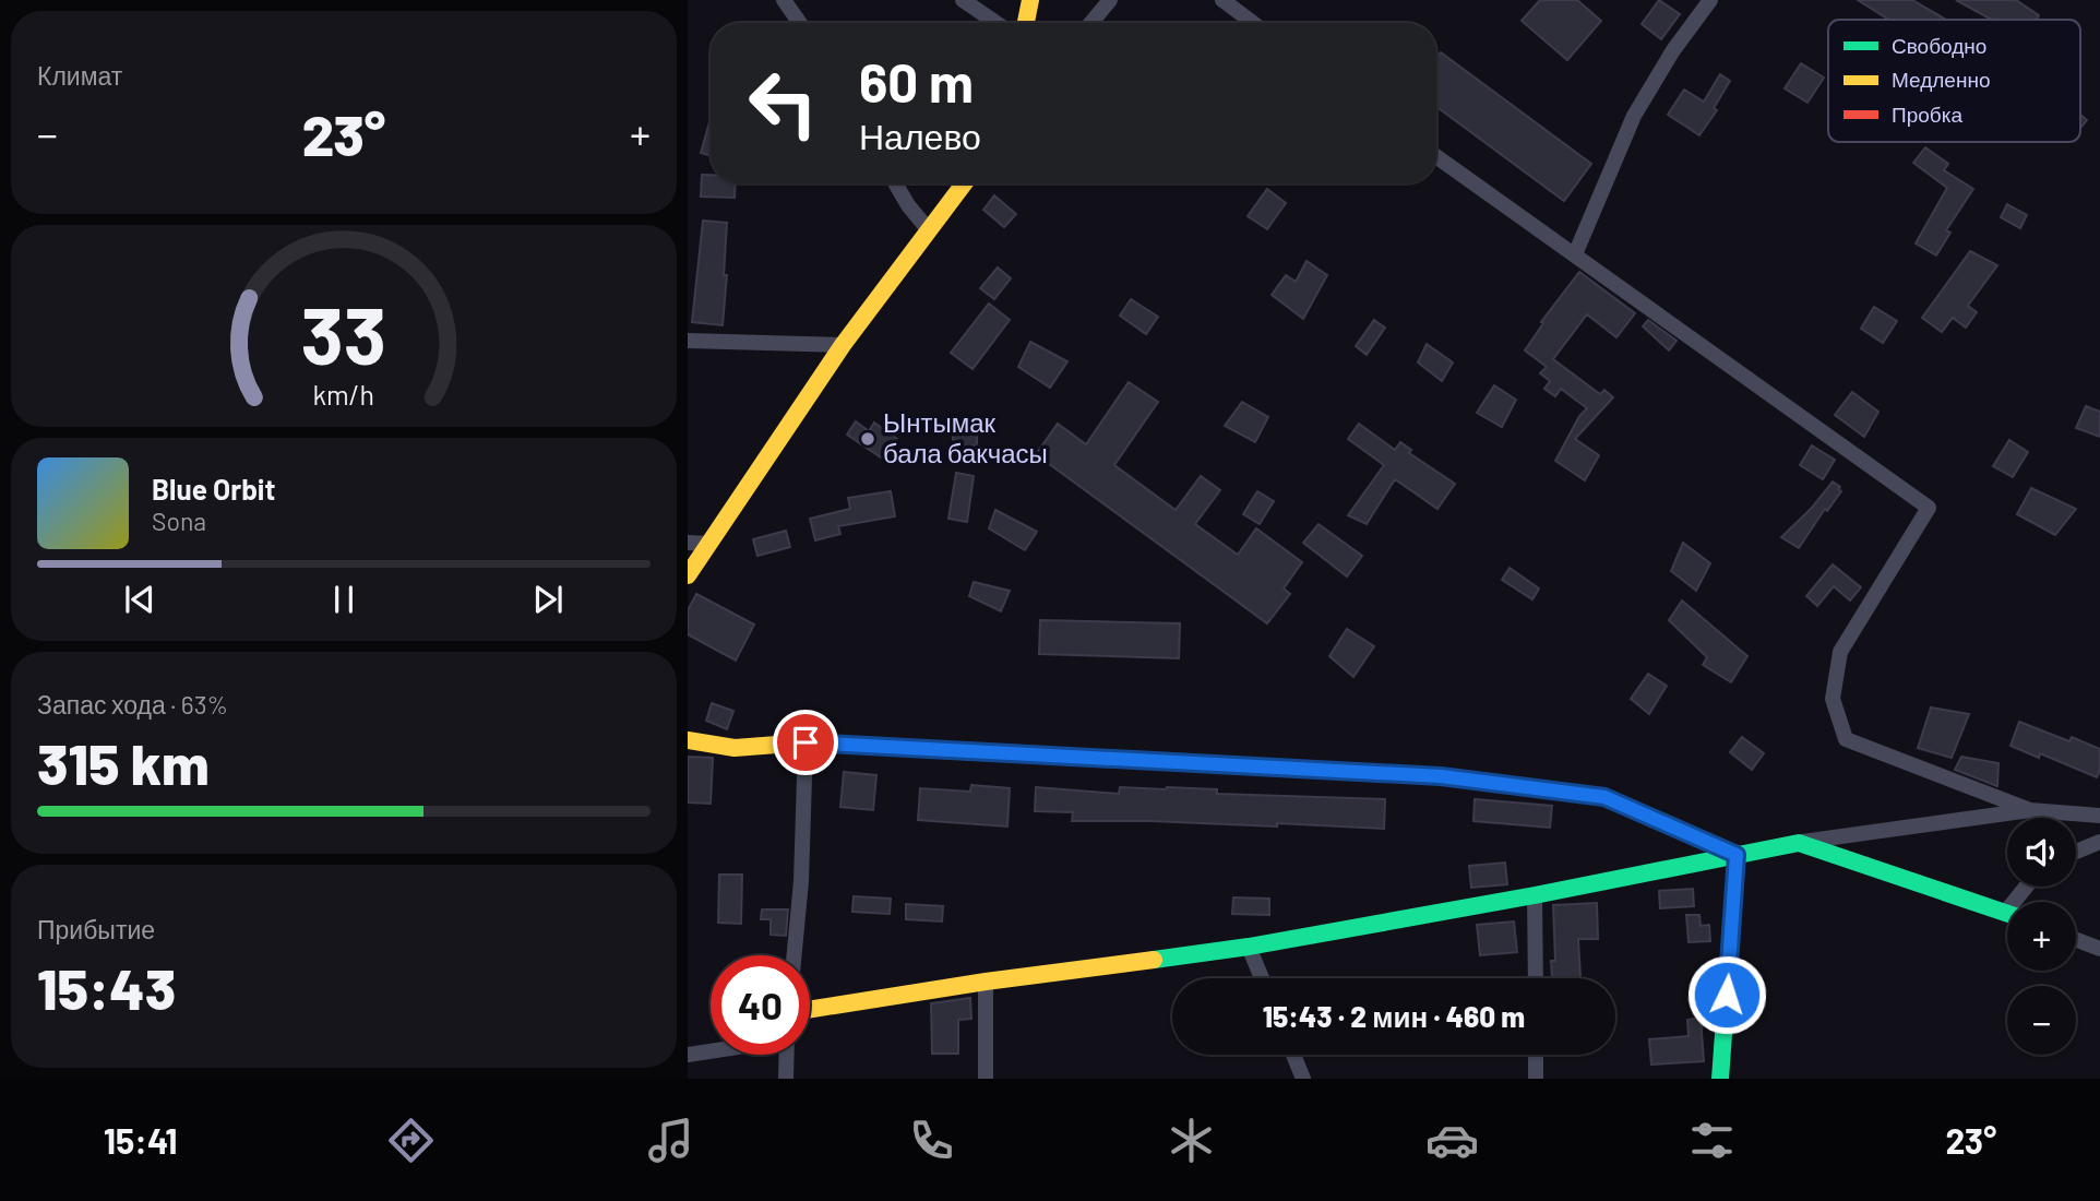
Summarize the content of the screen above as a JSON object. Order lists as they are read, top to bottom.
{
  "places": ["Ынтымак бала бакчасы"],
  "legend": ["Свободно", "Медленно", "Пробка"],
  "page": {
    "tile": [
      "Климат",
      ["Запас хода · 63%", "315 km"],
      ["Прибытие", "15:43"]
    ],
    "turn": ["60 m", "Налево"],
    "heat": ["−", "23°", "+"],
    "song": ["Blue Orbit", "Sona"],
    "map_buttons": ["+", "−"],
    "limit": "40",
    "trip": "15:43 · 2 мин · 460 m",
    "tabs": ["15:41", "23°"],
    "gauge": ["33", "km/h"]
  }
}
